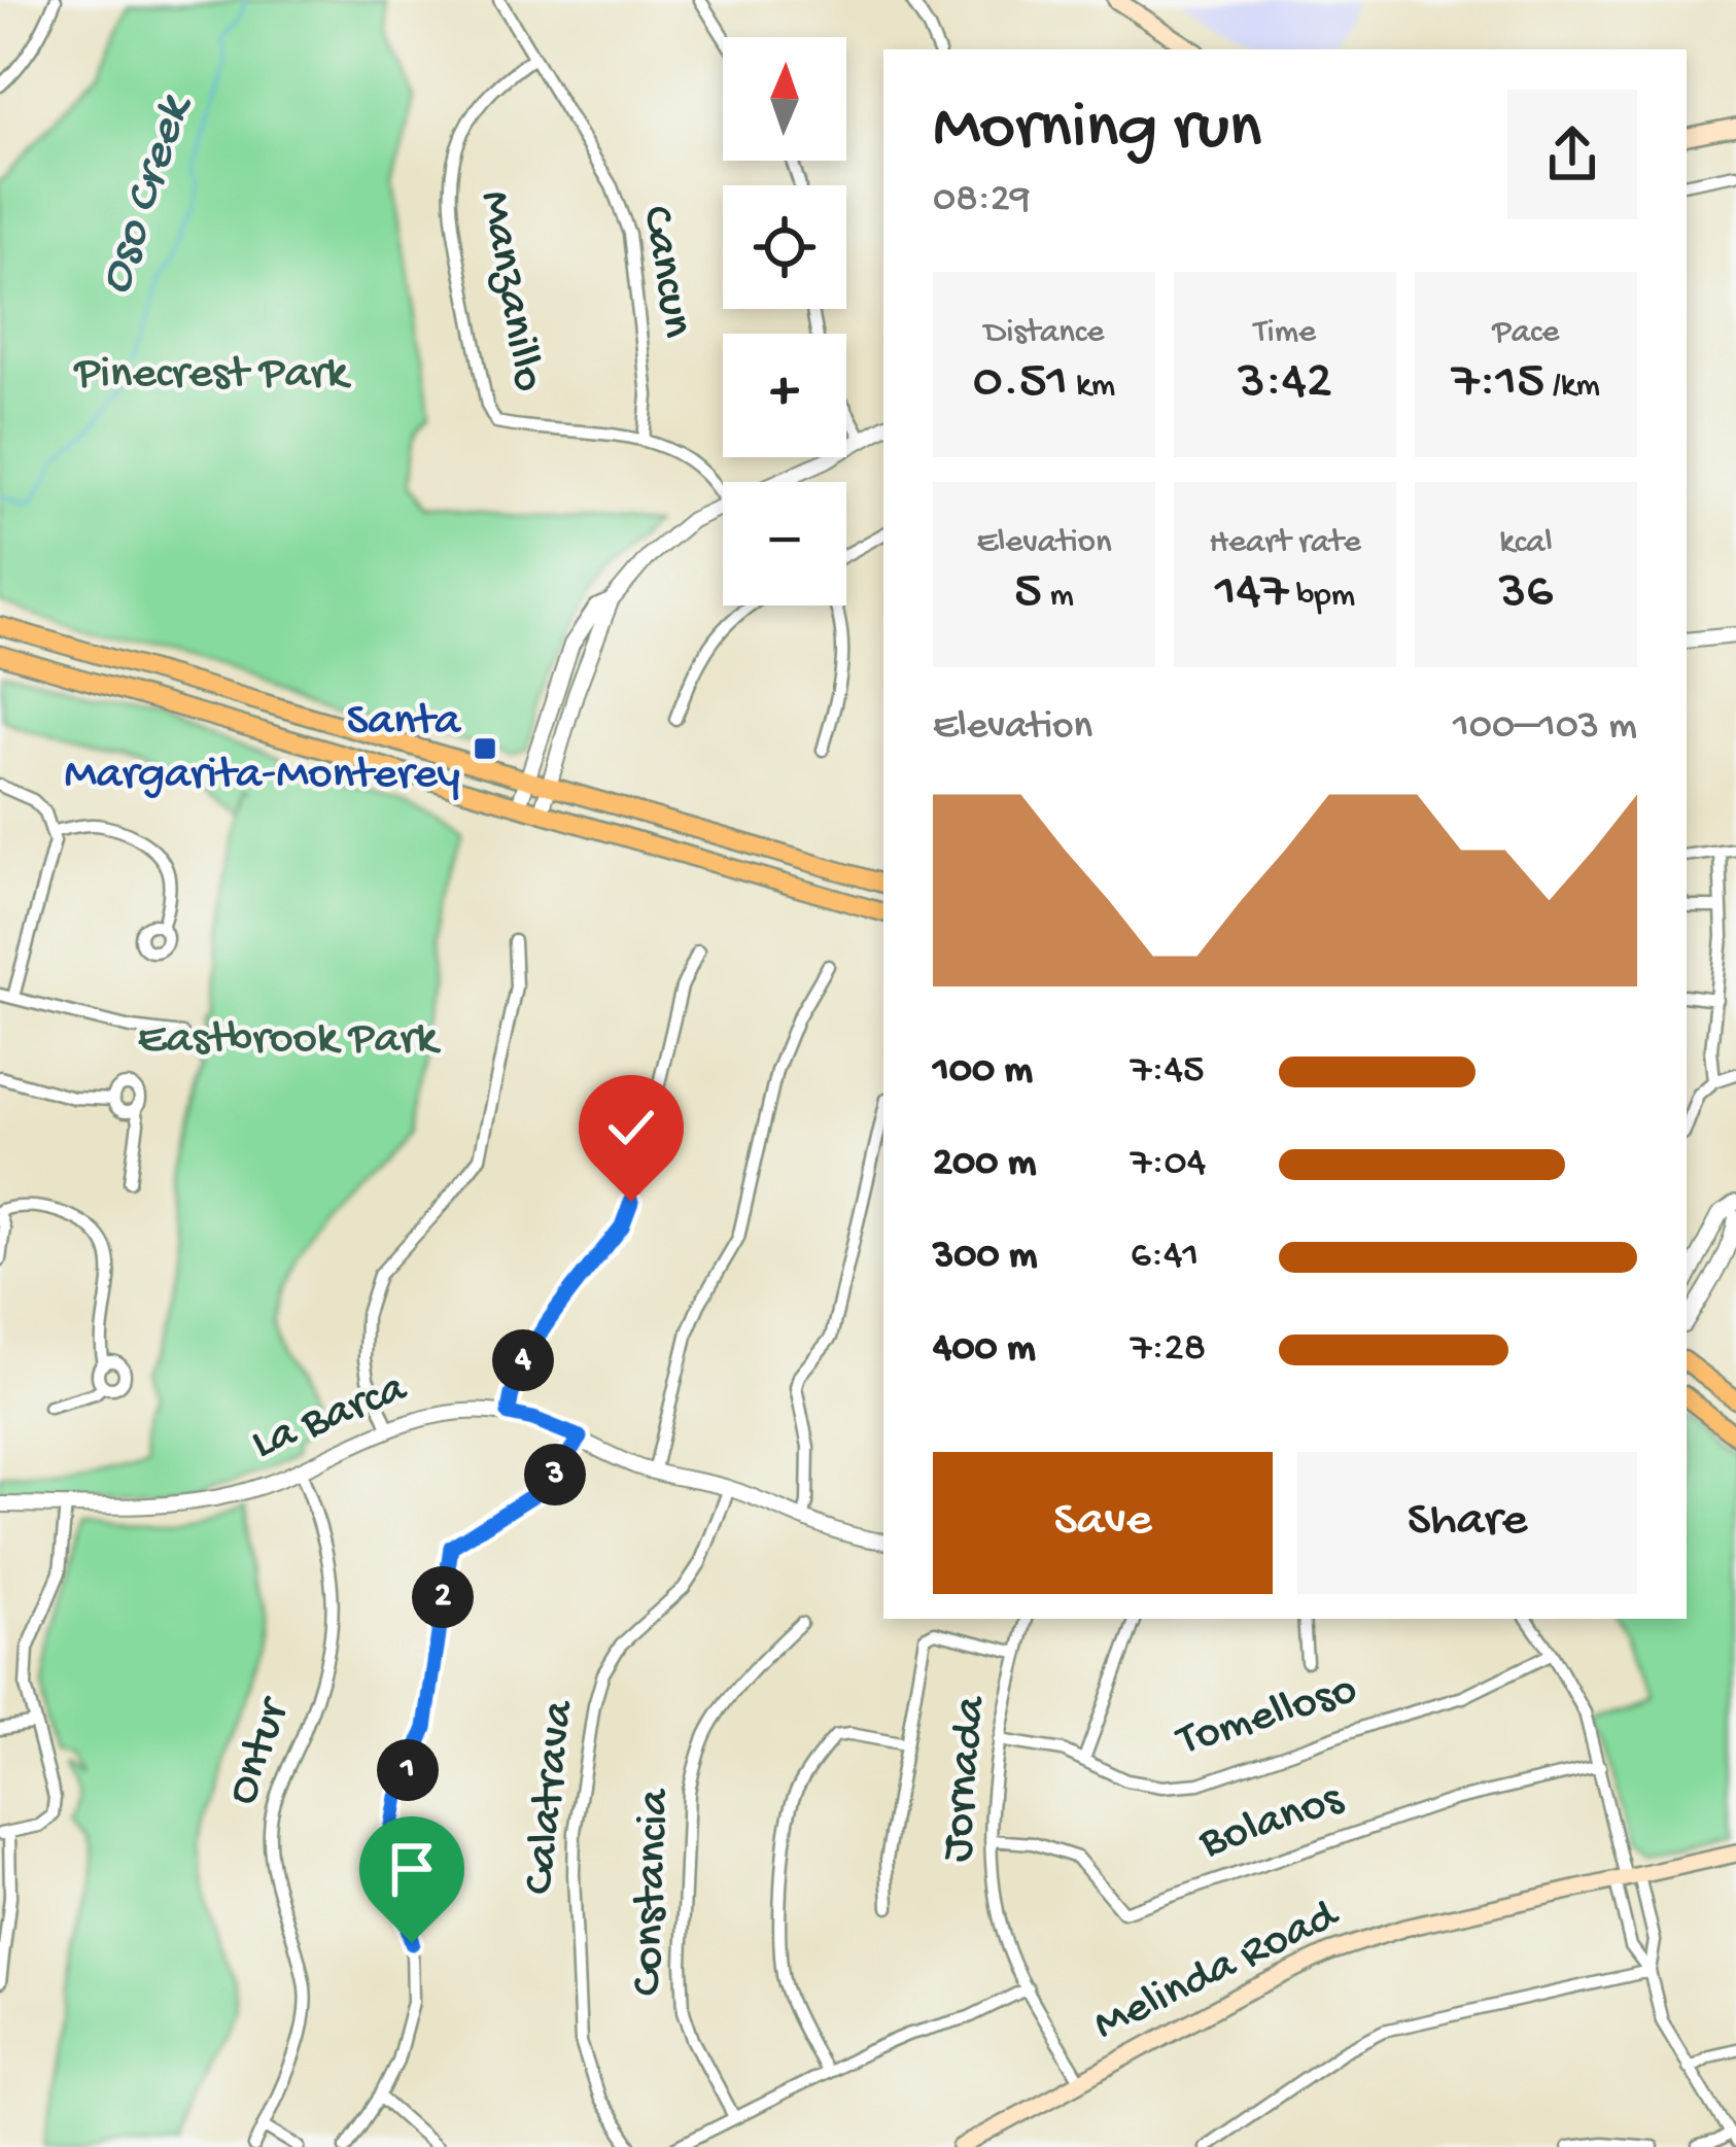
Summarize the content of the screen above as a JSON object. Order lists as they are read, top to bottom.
{
  "streets": {
    "main road": ["Melinda Road"],
    "street": [
      "Cancun",
      "Manzanillo",
      "La Barca",
      "Tomelloso",
      "Ontur",
      "Jornada",
      "Calatrava",
      "Bolanos",
      "Constancia"
    ]
  },
  "crossings": [
    ["Cancun", "Manzanillo"],
    ["La Barca", "Ontur"],
    ["La Barca", "Calatrava"],
    ["Tomelloso", "Jornada"],
    ["Jornada", "Bolanos"],
    ["Jornada", "Melinda Road"]
  ],
  "water": ["Oso Creek"],
  "parks": ["Pinecrest Park", "Eastbrook Park"],
  "places": {
    "transit": ["Santa Margarita-Monterey"]
  },
  "north": "top",
  "page": {
    "map_buttons": ["+", "−"],
    "heading": ["Morning run", "08:29"],
    "stats": [
      ["Distance", "0.51 km"],
      ["Time", "3:42"],
      ["Pace", "7:15 /km"],
      ["Elevation", "5 m"],
      ["Heart rate", "147 bpm"],
      ["kcal", "36"]
    ],
    "chart": ["Elevation", "100–103 m"],
    "list": [
      {
        "name": "100 m",
        "note": "7:45"
      },
      {
        "name": "200 m",
        "note": "7:04"
      },
      {
        "name": "300 m",
        "note": "6:41"
      },
      {
        "name": "400 m",
        "note": "7:28"
      }
    ],
    "pins": [
      "4",
      "3",
      "2",
      "1"
    ],
    "buttons": ["Save", "Share"]
  }
}
